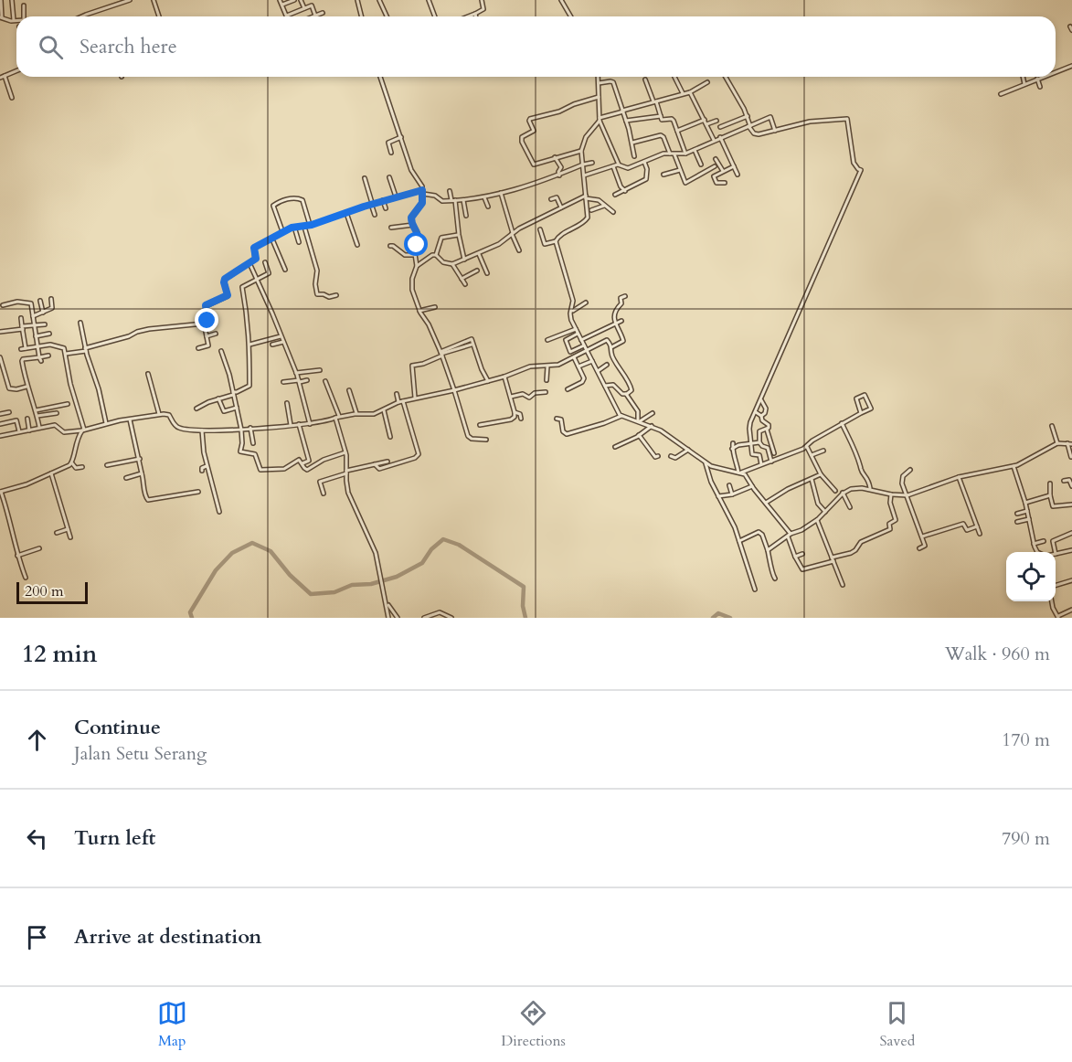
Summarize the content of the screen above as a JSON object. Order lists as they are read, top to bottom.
{
  "scale_bar": "200 m",
  "page": {
    "search": "Search here",
    "scale": "200 m",
    "heading": ["12 min", "Walk · 960 m"],
    "list": [
      ["Continue", "Jalan Setu Serang", "170 m"],
      ["Turn left", "790 m"],
      "Arrive at destination"
    ],
    "nav": ["Map", "Directions", "Saved"]
  }
}
